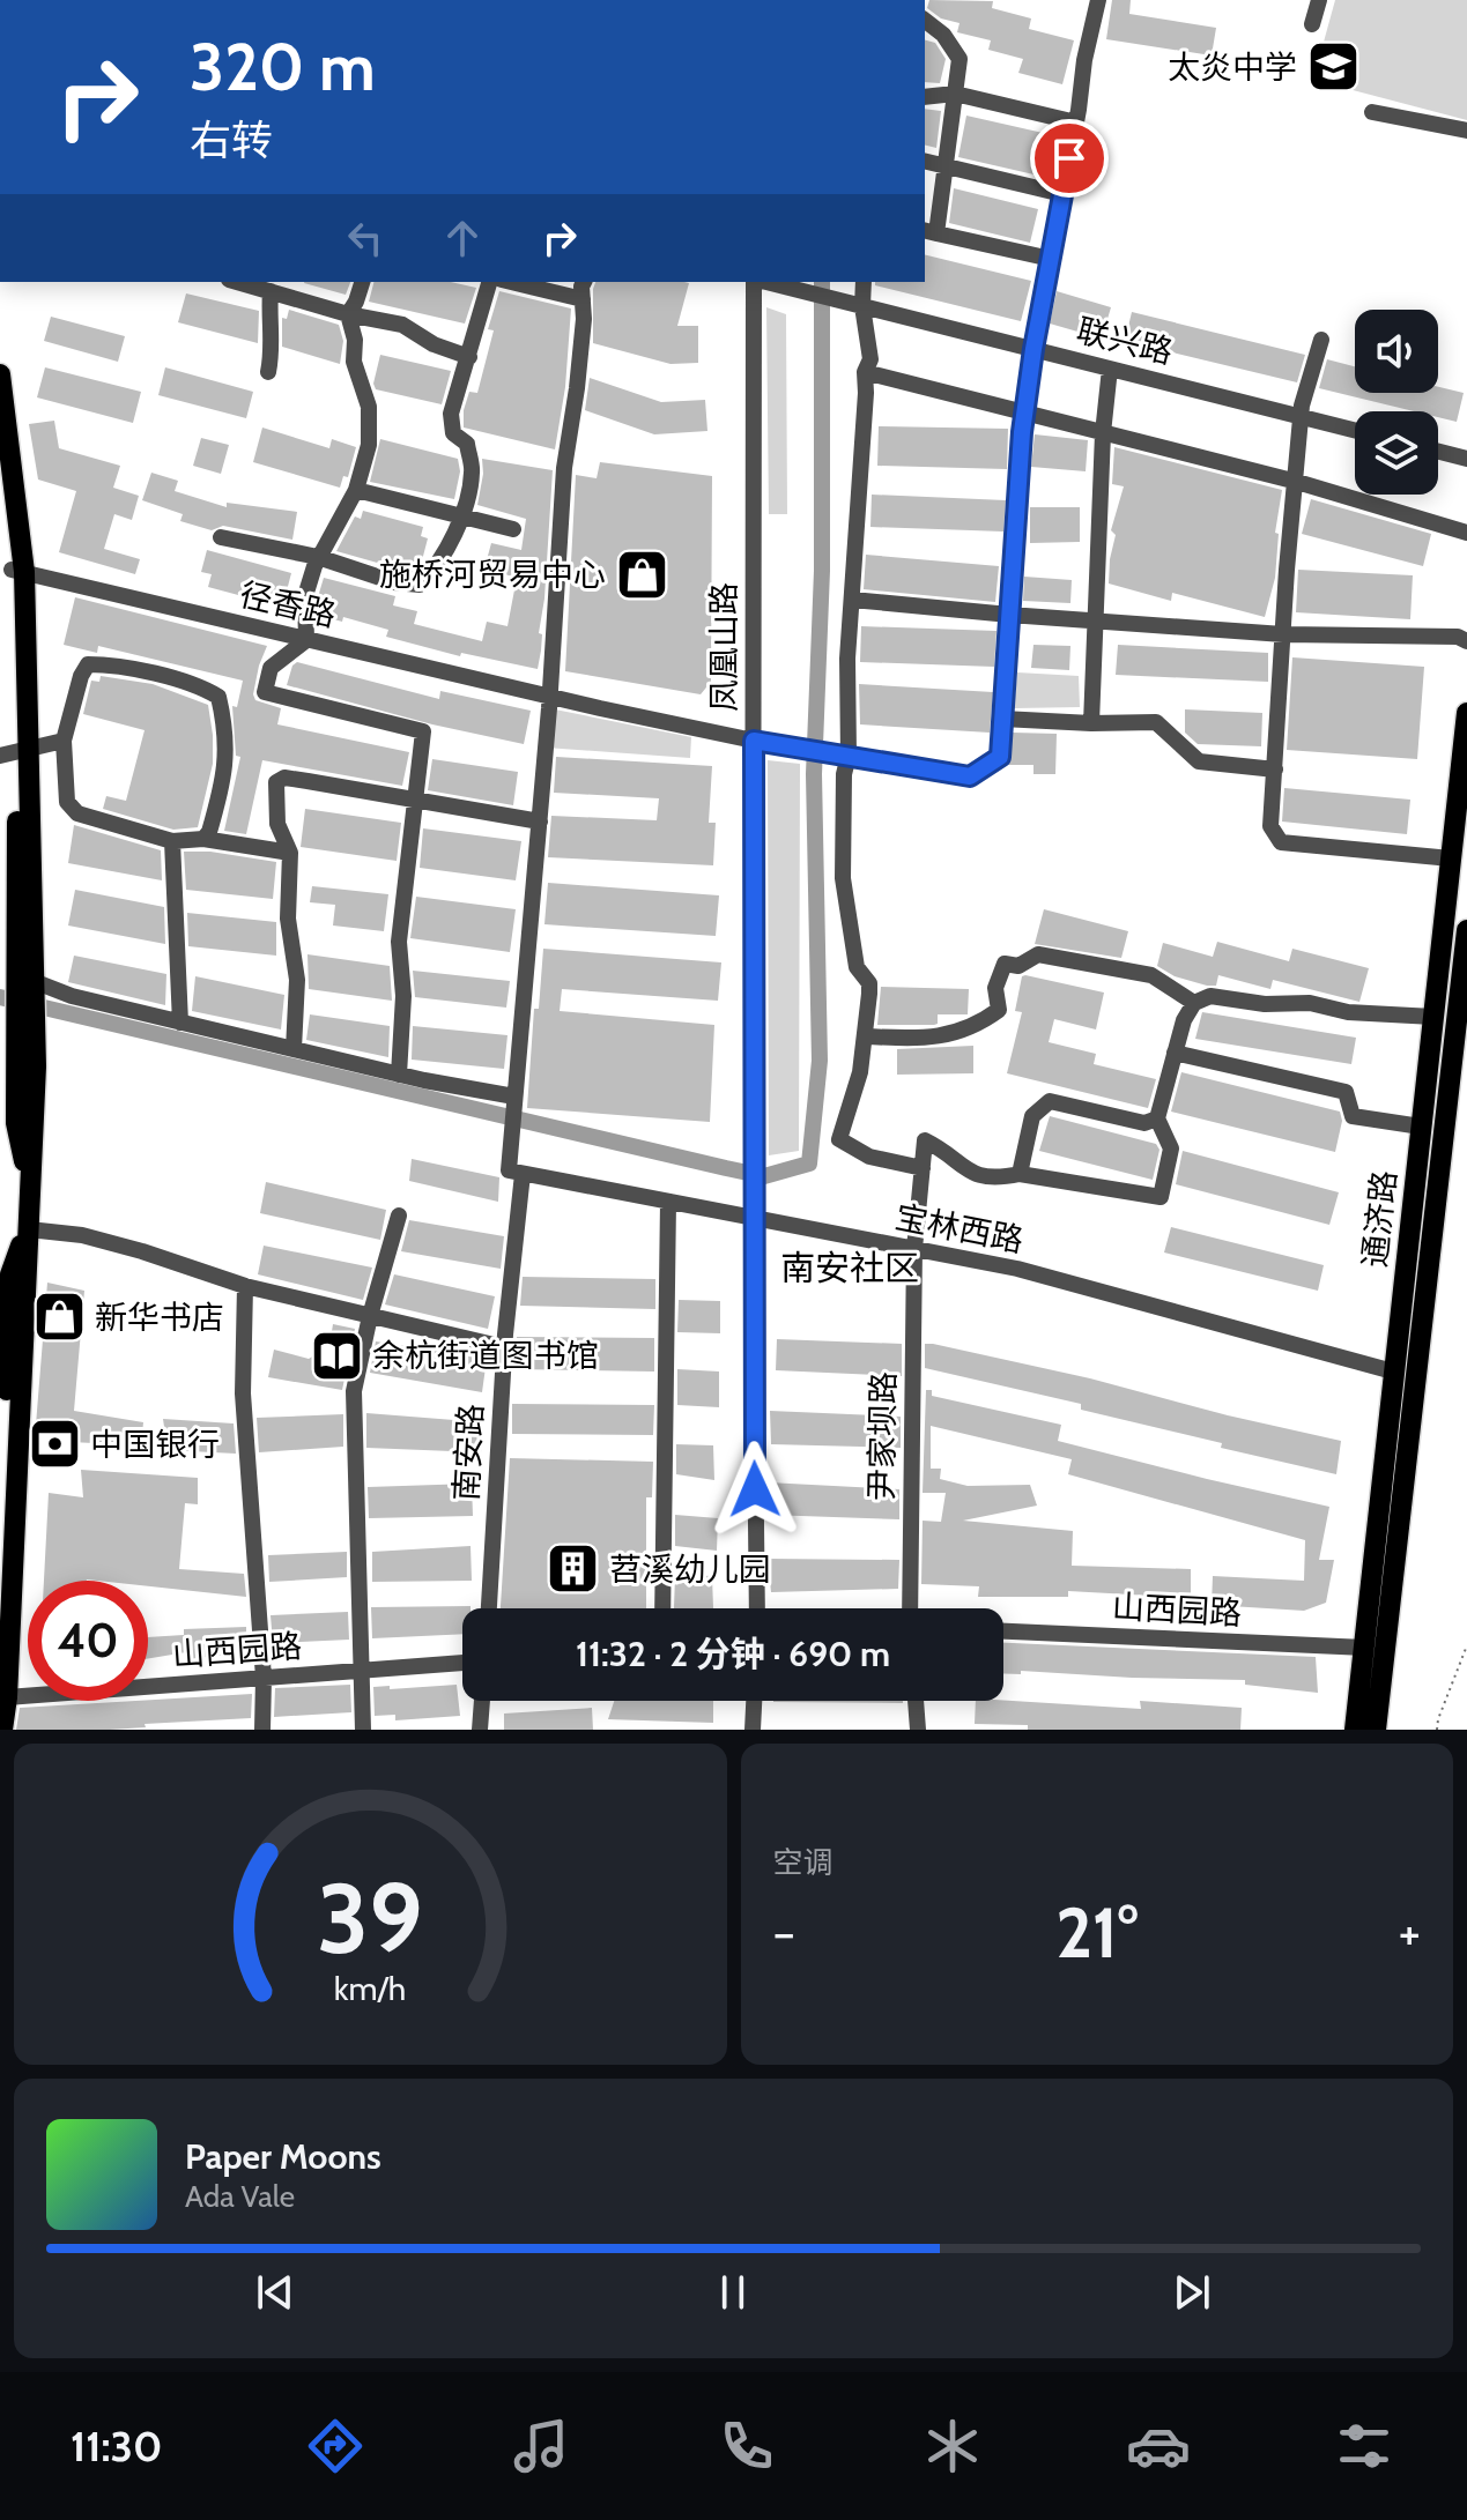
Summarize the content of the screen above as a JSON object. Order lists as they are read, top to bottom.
{
  "streets": {
    "main road": ["通济路"],
    "street": [
      "联兴路",
      "径香路",
      "凤凰山路",
      "宝林西路",
      "尹家坝路",
      "南安路",
      "山西园路"
    ]
  },
  "crossings": [
    ["径香路", "凤凰山路"],
    ["径香路", "南安路"],
    ["凤凰山路", "宝林西路"],
    ["通济路", "宝林西路"],
    ["通济路", "山西园路"],
    ["宝林西路", "尹家坝路"],
    ["宝林西路", "南安路"]
  ],
  "districts": ["南安社区"],
  "places": {
    "school or university": ["太炎中学"],
    "shop": ["施桥河贸易中心", "新华书店"],
    "library": ["余杭街道图书馆"],
    "bank": ["中国银行"],
    "building": ["苕溪幼儿园"]
  },
  "page": {
    "turn": ["320 m", "右转"],
    "limit": "40",
    "trip": "11:32 · 2 分钟 · 690 m",
    "tile": "空调",
    "heat": ["−", "21°", "+"],
    "song": ["Paper Moons", "Ada Vale"],
    "tabs": "11:30",
    "gauge": ["39", "km/h"]
  }
}
